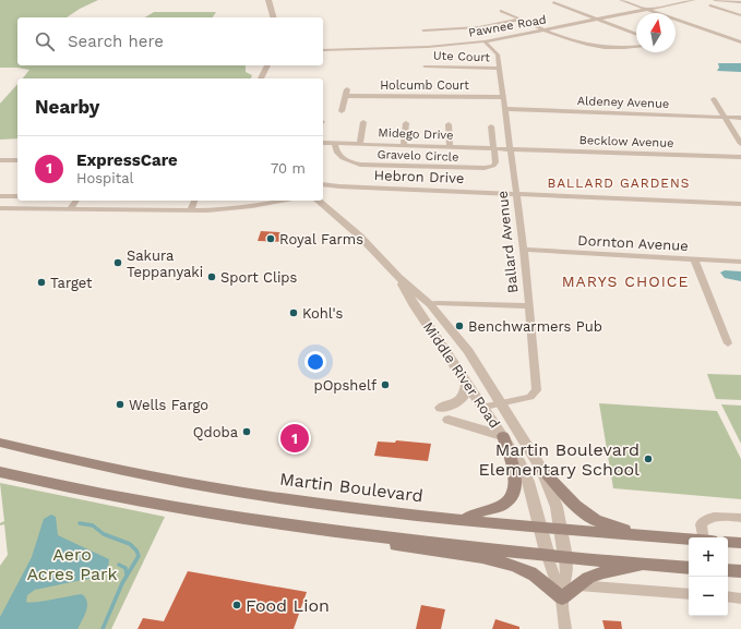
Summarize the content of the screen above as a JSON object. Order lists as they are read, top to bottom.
{
  "streets": {
    "main road": ["Martin Boulevard"],
    "street": [
      "Pawnee Road",
      "Ute Court",
      "Holcumb Court",
      "Aldeney Avenue",
      "Midego Drive",
      "Becklow Avenue",
      "Gravelo Circle",
      "Hebron Drive",
      "Ballard Avenue",
      "Dornton Avenue",
      "Middle River Road"
    ]
  },
  "crossings": [
    ["Pawnee Road", "Ballard Avenue"],
    ["Ute Court", "Ballard Avenue"],
    ["Holcumb Court", "Ballard Avenue"],
    ["Aldeney Avenue", "Ballard Avenue"],
    ["Midego Drive", "Becklow Avenue"],
    ["Midego Drive", "Gravelo Circle"],
    ["Midego Drive", "Ballard Avenue"],
    ["Becklow Avenue", "Ballard Avenue"],
    ["Hebron Drive", "Ballard Avenue"],
    ["Ballard Avenue", "Dornton Avenue"],
    ["Ballard Avenue", "Middle River Road"],
    ["Middle River Road", "Martin Boulevard"]
  ],
  "districts": ["BALLARD GARDENS", "MARYS CHOICE"],
  "parks": ["Aero Acres Park"],
  "places": [
    "Royal Farms",
    "Sakura Teppanyaki",
    "Sport Clips",
    "Target",
    "Kohl's",
    "Benchwarmers Pub",
    "pOpshelf",
    "Wells Fargo",
    "Qdoba",
    "Martin Boulevard Elementary School",
    "Food Lion"
  ],
  "north": "top",
  "page": {
    "search": "Search here",
    "heading": "Nearby",
    "list": [
      {
        "mark": "1",
        "name": "ExpressCare",
        "note": "Hospital",
        "value": "70 m"
      }
    ],
    "pins": "1",
    "map_buttons": ["+", "−"]
  }
}
